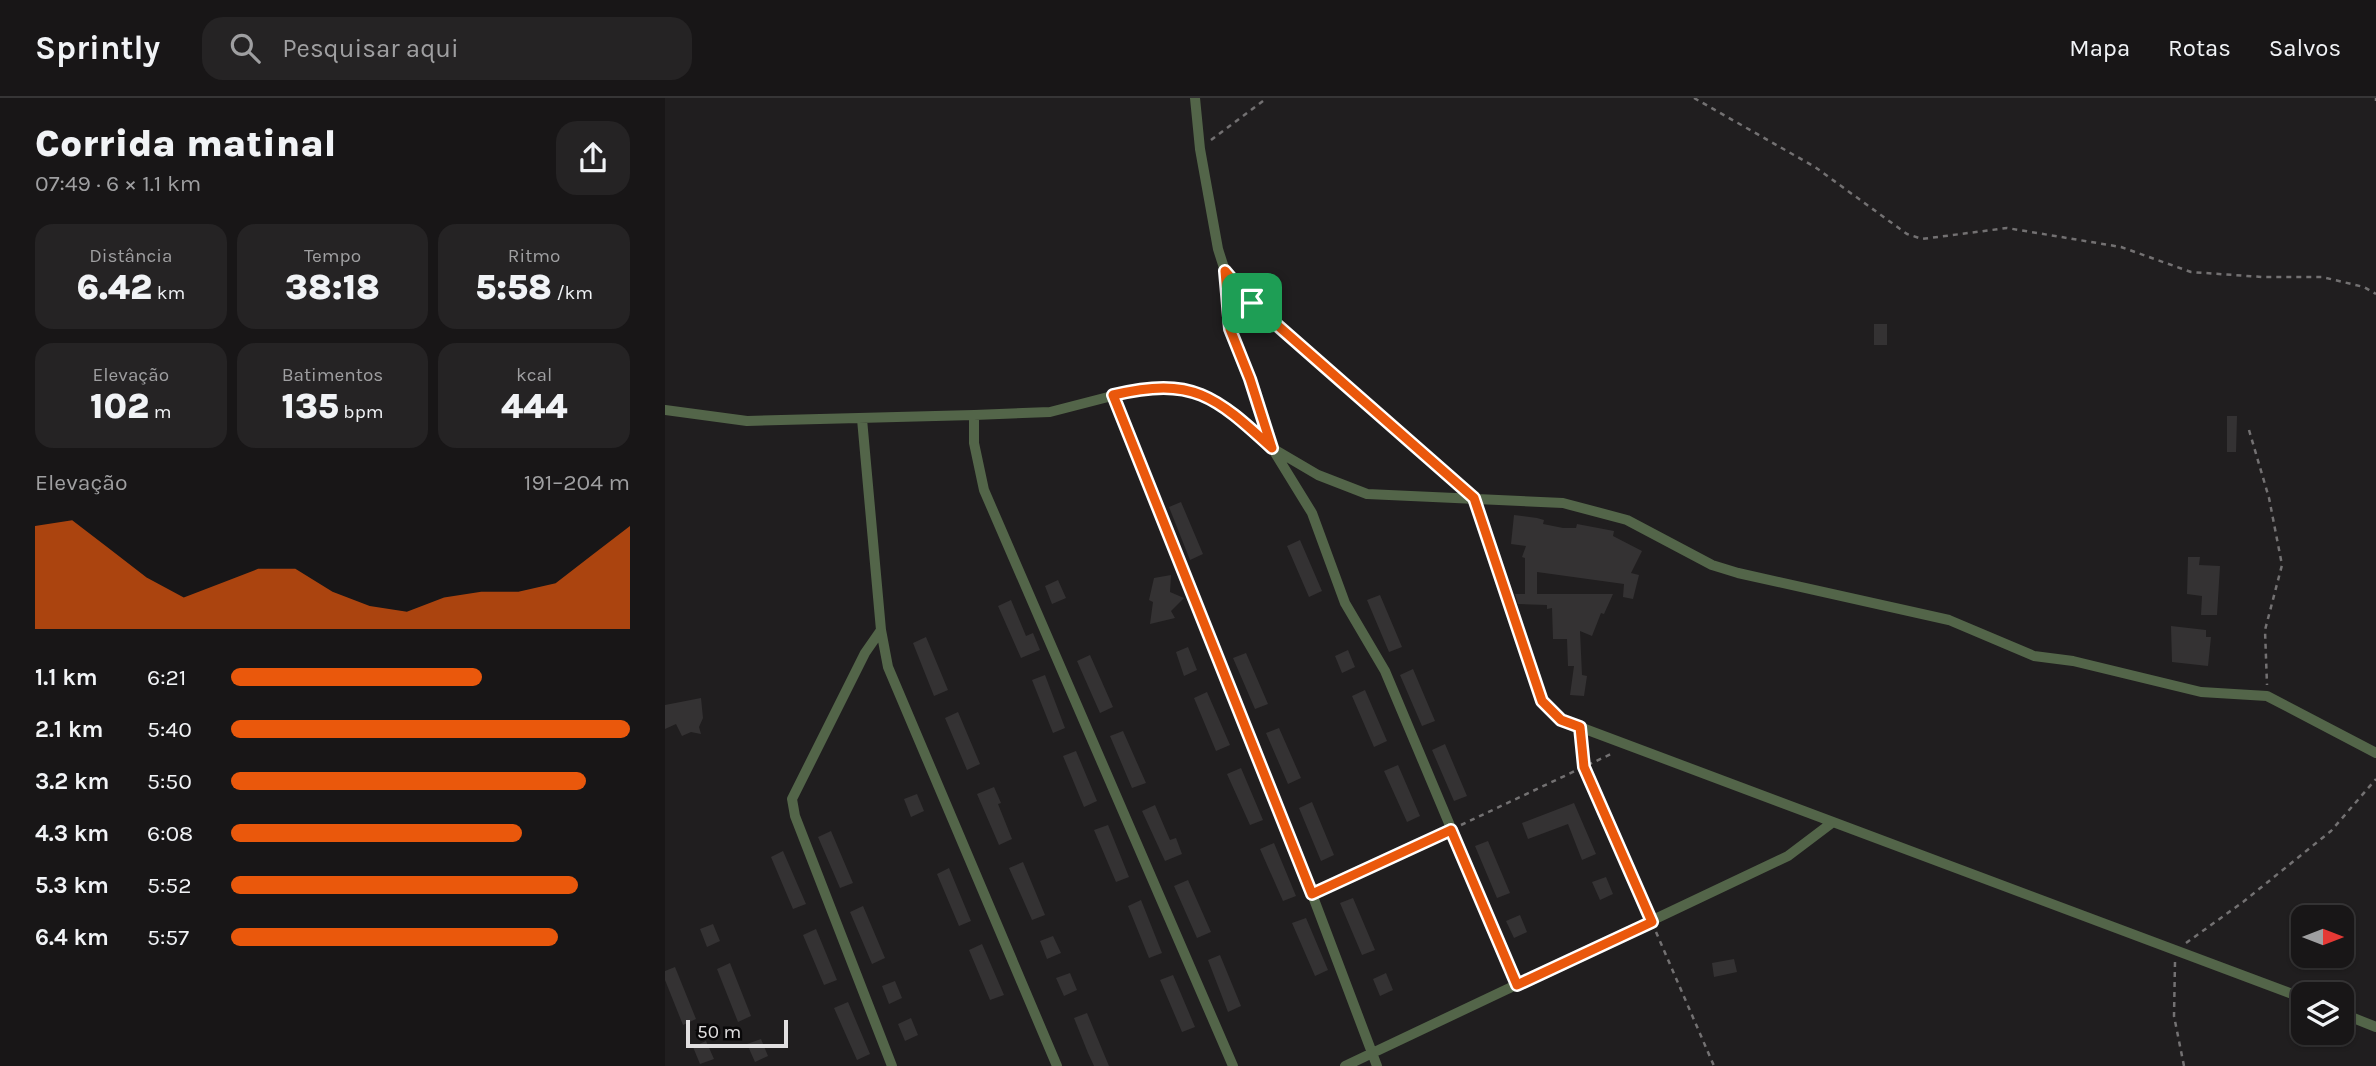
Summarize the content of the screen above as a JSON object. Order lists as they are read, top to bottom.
{
  "scale_bar": "50 m",
  "north": "right",
  "page": {
    "header": "Sprintly",
    "search": "Pesquisar aqui",
    "nav": ["Mapa", "Rotas", "Salvos"],
    "heading": ["Corrida matinal", "07:49 · 6 × 1.1 km"],
    "stats": [
      ["Distância", "6.42 km"],
      ["Tempo", "38:18"],
      ["Ritmo", "5:58 /km"],
      ["Elevação", "102 m"],
      ["Batimentos", "135 bpm"],
      ["kcal", "444"]
    ],
    "chart": ["Elevação", "191–204 m"],
    "list": [
      {
        "name": "1.1 km",
        "note": "6:21"
      },
      {
        "name": "2.1 km",
        "note": "5:40"
      },
      {
        "name": "3.2 km",
        "note": "5:50"
      },
      {
        "name": "4.3 km",
        "note": "6:08"
      },
      {
        "name": "5.3 km",
        "note": "5:52"
      },
      {
        "name": "6.4 km",
        "note": "5:57"
      }
    ],
    "scale": "50 m"
  }
}
